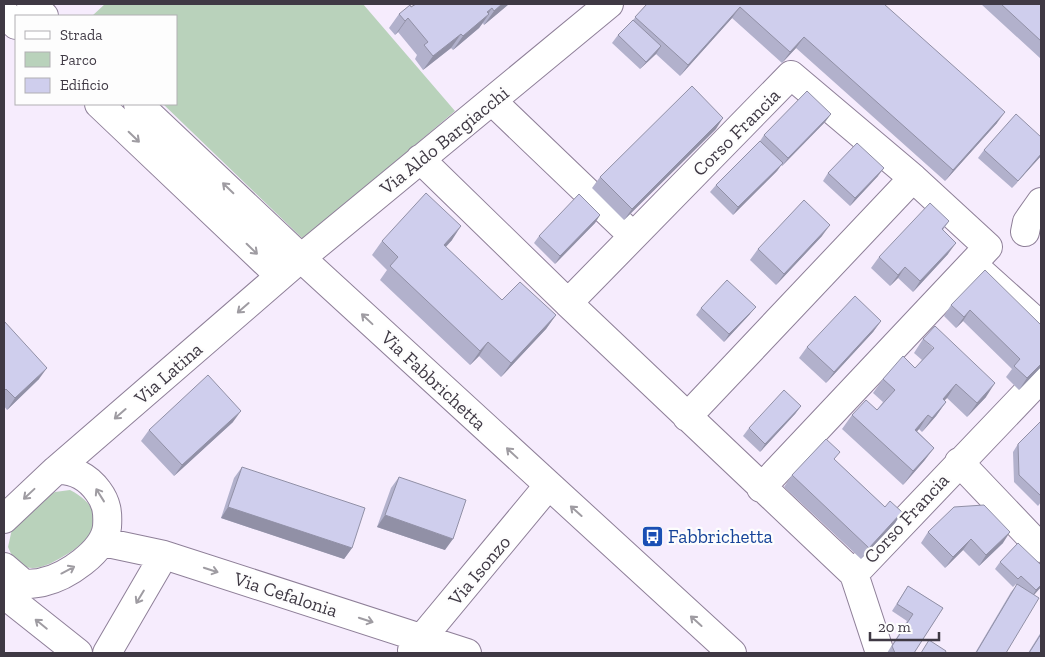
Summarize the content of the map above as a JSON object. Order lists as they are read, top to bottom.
{
  "streets": {
    "street": [
      "Corso Francia",
      "Via Aldo Bargiacchi",
      "Via Latina",
      "Via Fabbrichetta",
      "Via Isonzo",
      "Via Cefalonia"
    ]
  },
  "crossings": [
    ["Corso Francia", "Via Aldo Bargiacchi"],
    ["Via Aldo Bargiacchi", "Via Latina"],
    ["Via Aldo Bargiacchi", "Via Fabbrichetta"],
    ["Via Fabbrichetta", "Via Isonzo"],
    ["Via Isonzo", "Via Cefalonia"]
  ],
  "one_way": ["Via Cefalonia"],
  "places": {
    "bus stop": ["Fabbrichetta"]
  },
  "legend": ["Strada", "Parco", "Edificio"],
  "scale_bar": "20 m"
}
